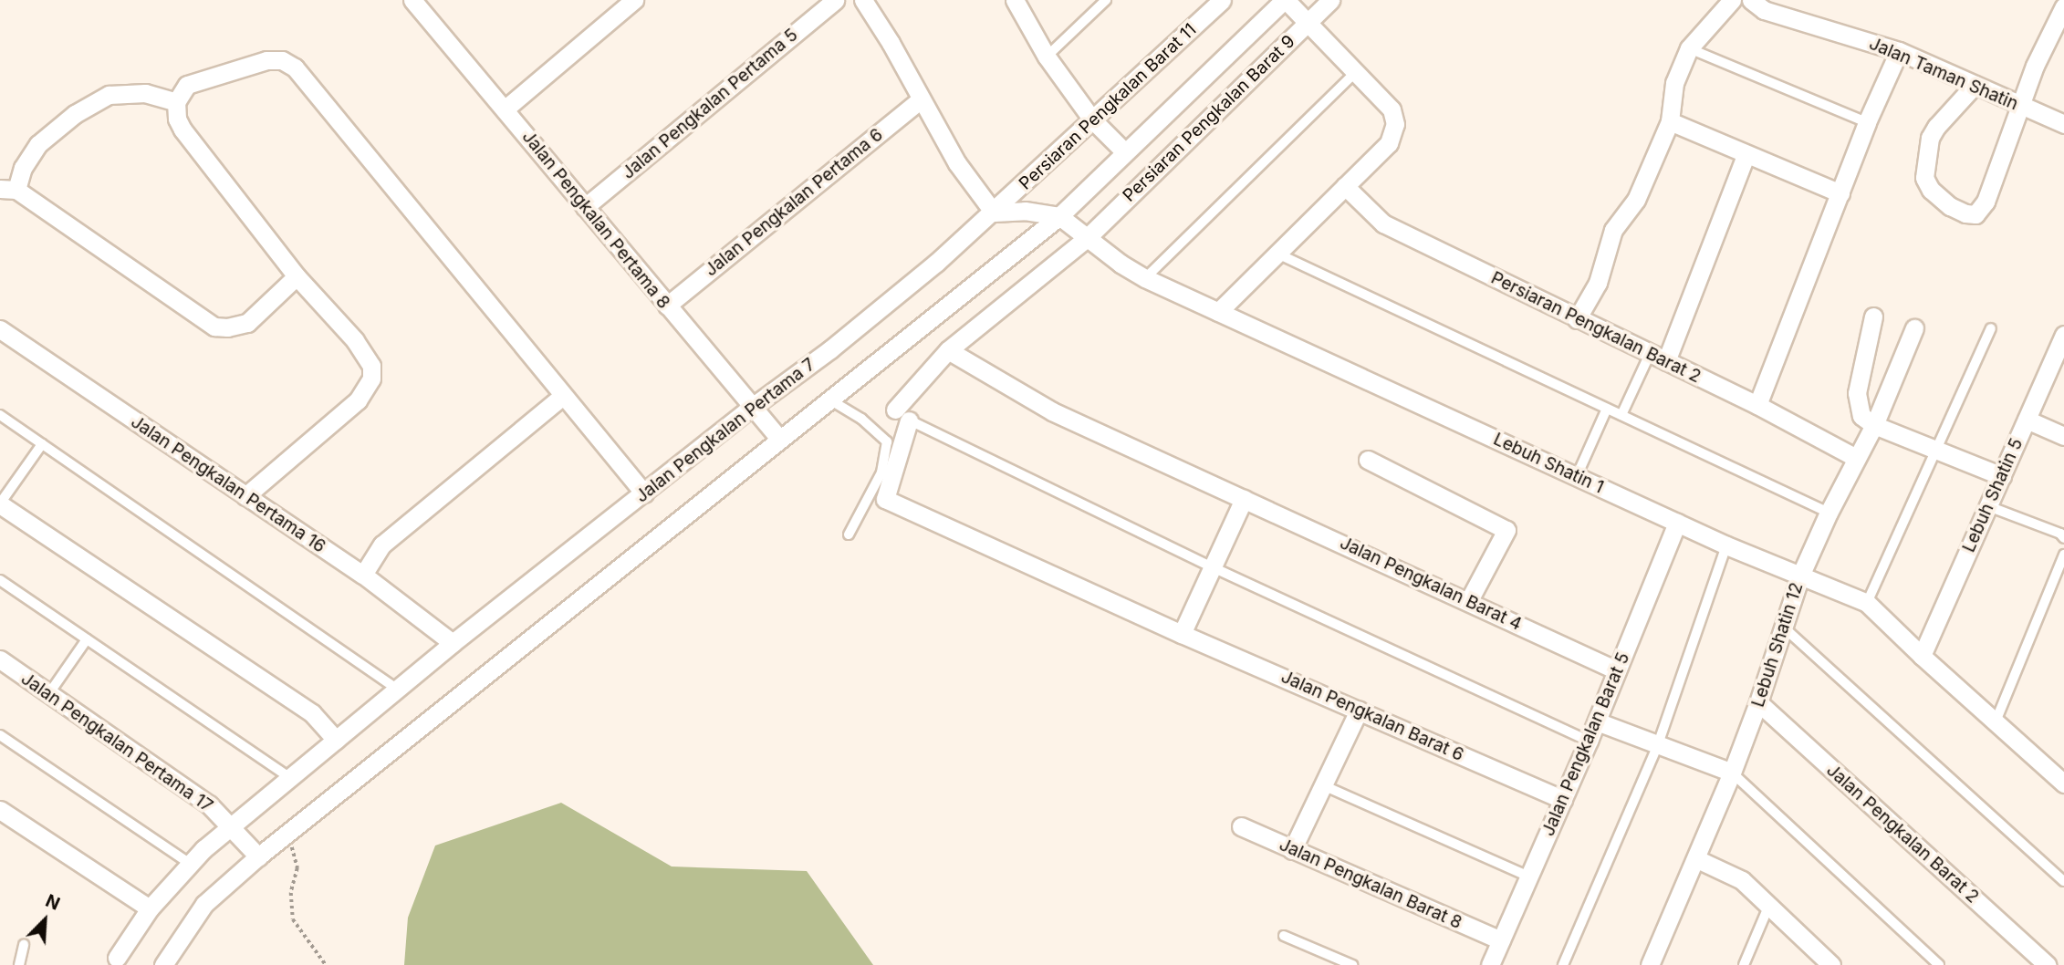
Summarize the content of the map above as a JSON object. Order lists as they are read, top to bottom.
{
  "streets": {
    "street": [
      "Jalan Taman Shatin",
      "Jalan Pengkalan Pertama 5",
      "Persiaran Pengkalan Barat 11",
      "Persiaran Pengkalan Barat 9",
      "Jalan Pengkalan Pertama 6",
      "Jalan Pengkalan Pertama 8",
      "Persiaran Pengkalan Barat 2",
      "Jalan Pengkalan Pertama 7",
      "Lebuh Shatin 1",
      "Jalan Pengkalan Pertama 16",
      "Lebuh Shatin 5",
      "Jalan Pengkalan Barat 4",
      "Lebuh Shatin 12",
      "Jalan Pengkalan Barat 6",
      "Jalan Pengkalan Pertama 17",
      "Jalan Pengkalan Barat 5",
      "Jalan Pengkalan Barat 2",
      "Jalan Pengkalan Barat 8"
    ]
  },
  "crossings": [
    ["Jalan Pengkalan Pertama 5", "Jalan Pengkalan Pertama 8"],
    ["Persiaran Pengkalan Barat 11", "Jalan Pengkalan Pertama 7"],
    ["Persiaran Pengkalan Barat 11", "Lebuh Shatin 1"],
    ["Persiaran Pengkalan Barat 9", "Lebuh Shatin 1"],
    ["Persiaran Pengkalan Barat 9", "Jalan Pengkalan Barat 4"],
    ["Persiaran Pengkalan Barat 9", "Jalan Pengkalan Barat 6"],
    ["Jalan Pengkalan Pertama 6", "Jalan Pengkalan Pertama 8"],
    ["Jalan Pengkalan Pertama 8", "Jalan Pengkalan Pertama 7"],
    ["Persiaran Pengkalan Barat 2", "Lebuh Shatin 12"],
    ["Jalan Pengkalan Pertama 7", "Lebuh Shatin 1"],
    ["Jalan Pengkalan Pertama 7", "Jalan Pengkalan Pertama 16"],
    ["Jalan Pengkalan Pertama 7", "Jalan Pengkalan Pertama 17"],
    ["Lebuh Shatin 1", "Lebuh Shatin 5"],
    ["Lebuh Shatin 1", "Lebuh Shatin 12"],
    ["Lebuh Shatin 1", "Jalan Pengkalan Barat 5"],
    ["Jalan Pengkalan Barat 4", "Jalan Pengkalan Barat 5"],
    ["Lebuh Shatin 12", "Jalan Pengkalan Barat 2"],
    ["Jalan Pengkalan Barat 6", "Jalan Pengkalan Barat 5"],
    ["Jalan Pengkalan Barat 5", "Jalan Pengkalan Barat 8"]
  ],
  "north": "top right"
}
